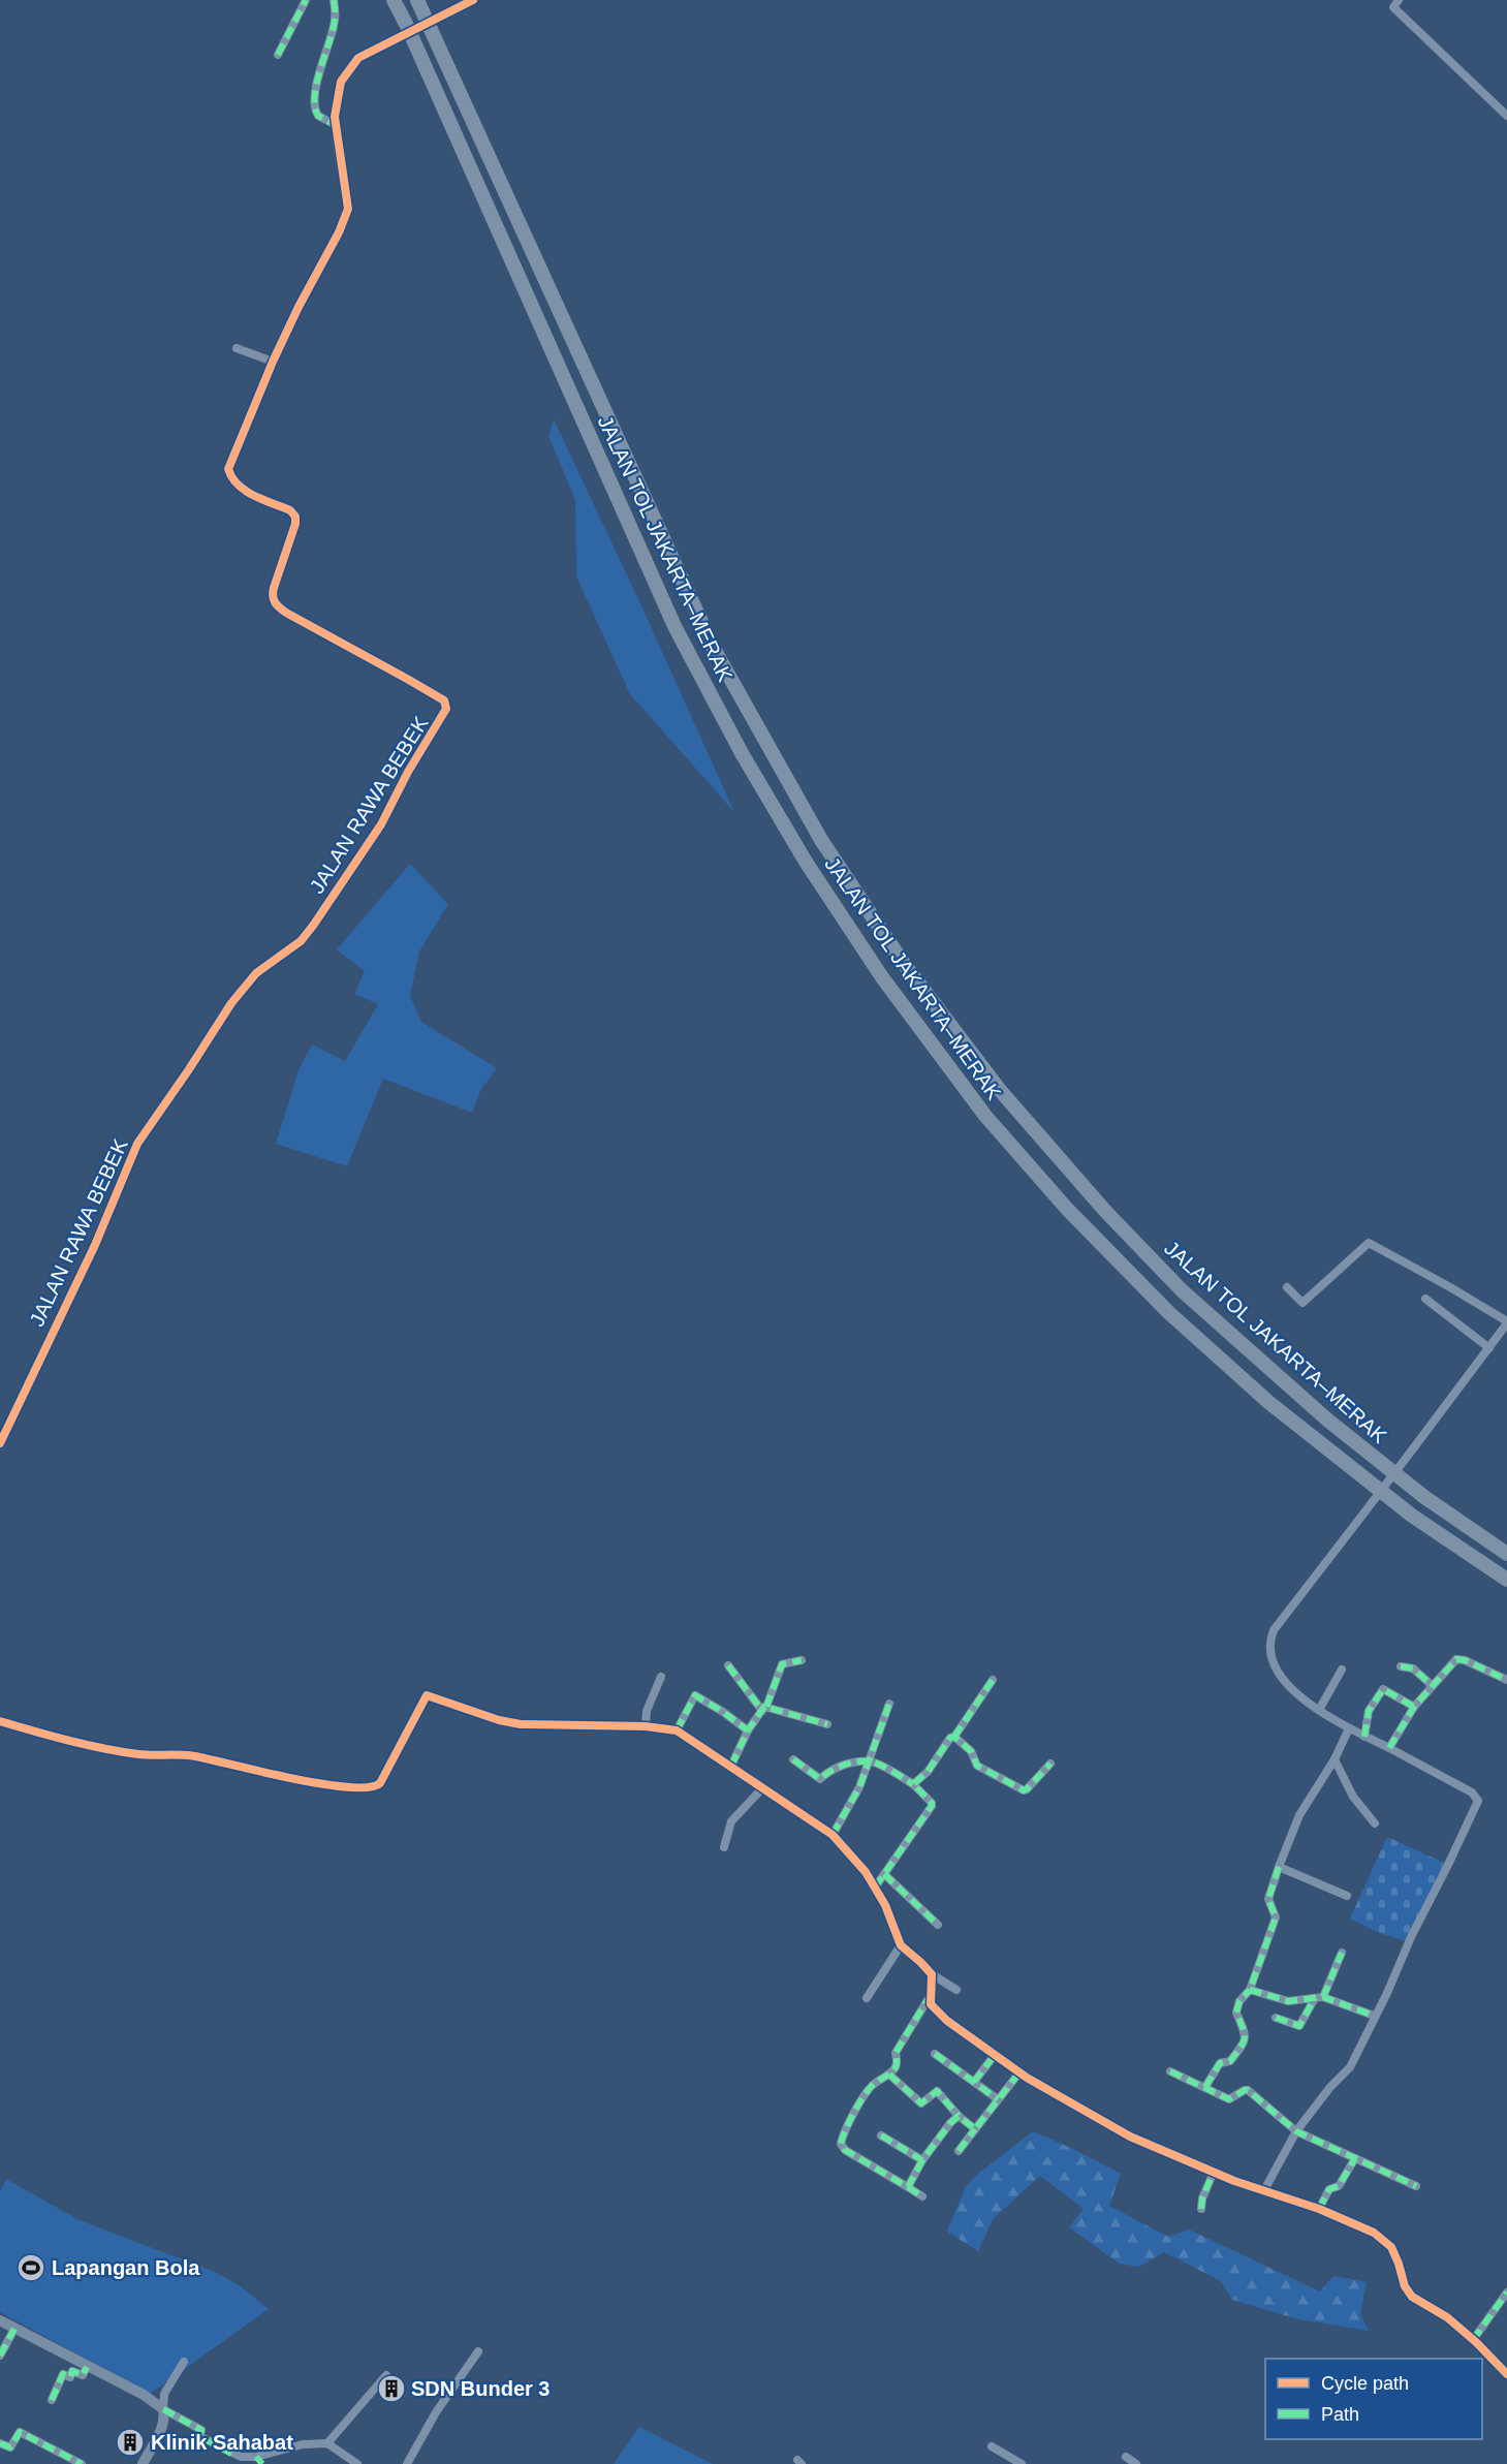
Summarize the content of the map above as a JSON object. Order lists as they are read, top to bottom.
{
  "streets": {
    "highway": ["JALAN TOL JAKARTA–MERAK"],
    "street": ["JALAN RAWA BEBEK"]
  },
  "places": {
    "sports": ["Lapangan Bola"],
    "building": ["SDN Bunder 3", "Klinik Sahabat"]
  },
  "legend": ["Cycle path", "Path"]
}
